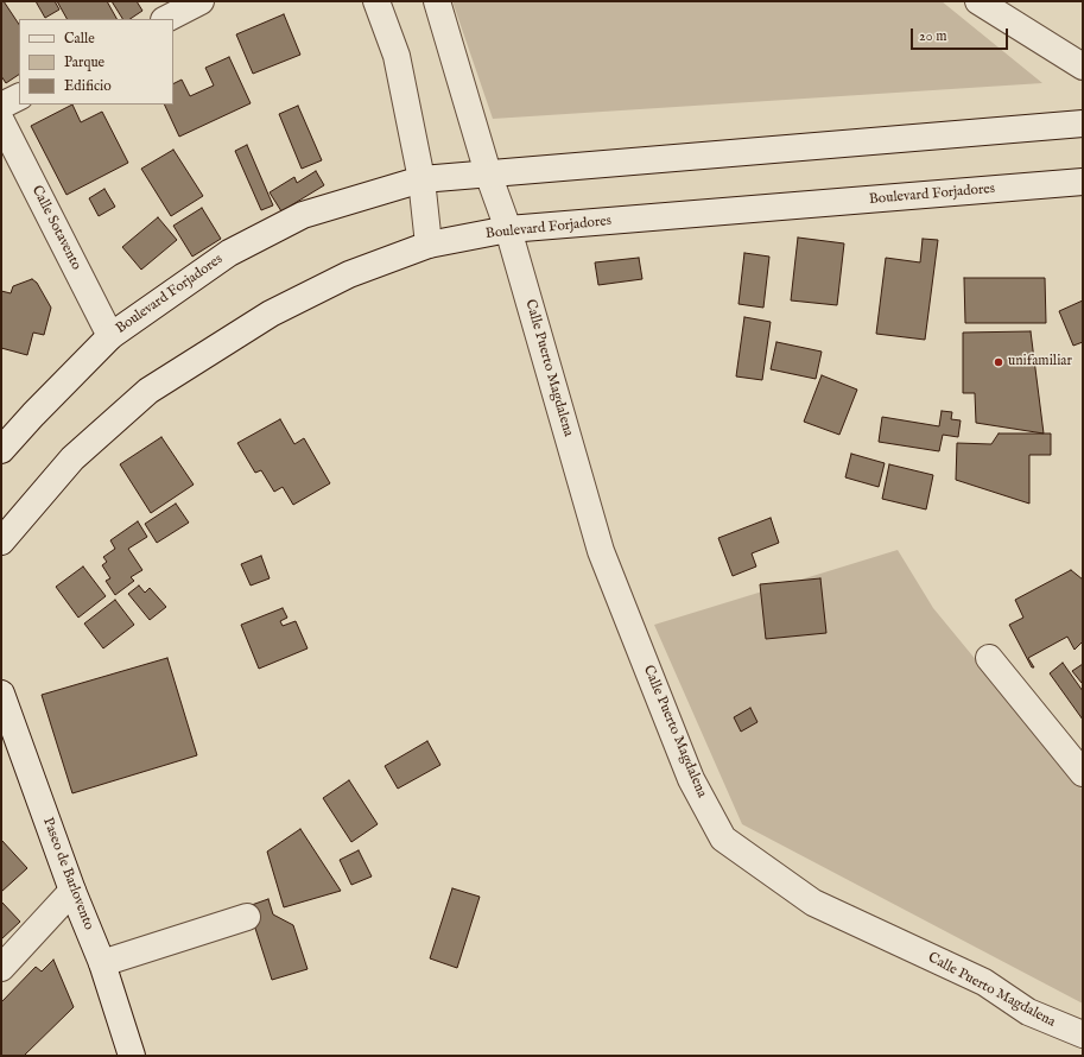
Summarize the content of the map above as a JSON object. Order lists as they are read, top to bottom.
{
  "streets": {
    "street": [
      "Boulevard Forjadores",
      "Calle Sotavento",
      "Calle Puerto Magdalena",
      "Paseo de Barlovento"
    ]
  },
  "crossings": [
    ["Boulevard Forjadores", "Calle Sotavento"],
    ["Boulevard Forjadores", "Calle Puerto Magdalena"]
  ],
  "places": ["unifamiliar"],
  "legend": ["Calle", "Parque", "Edificio"],
  "scale_bar": "20 m"
}
